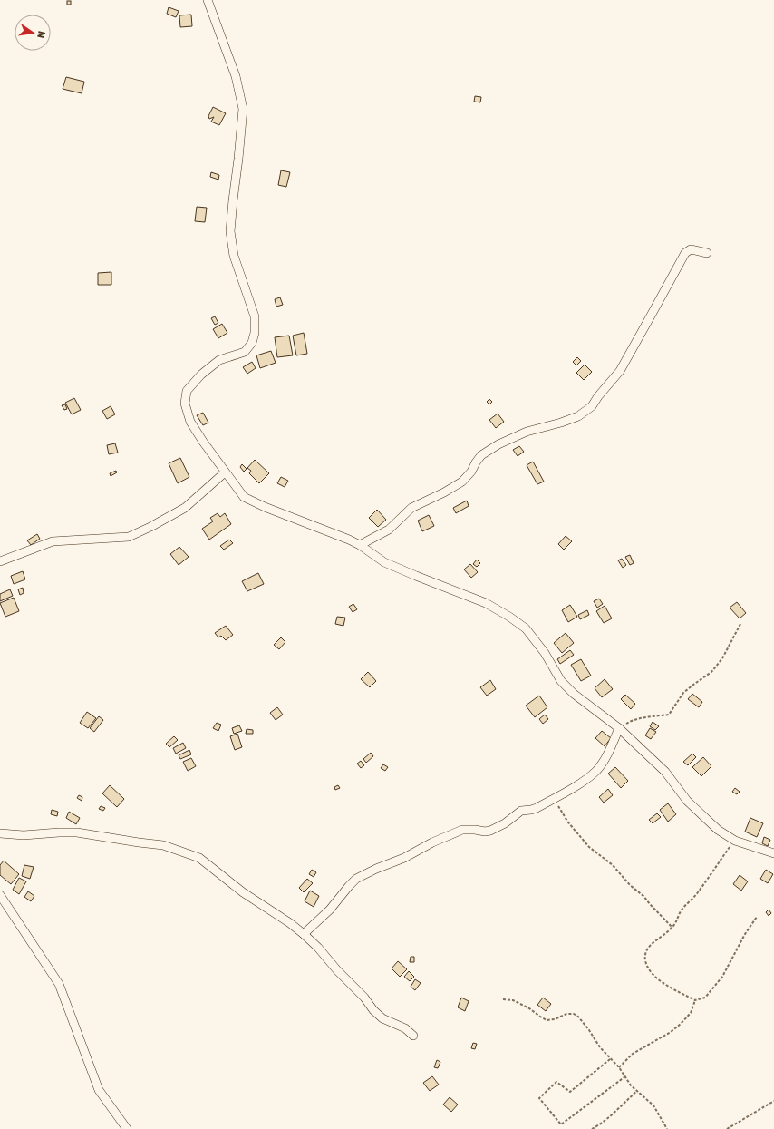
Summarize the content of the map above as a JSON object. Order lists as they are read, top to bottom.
{
  "north": "right"
}
